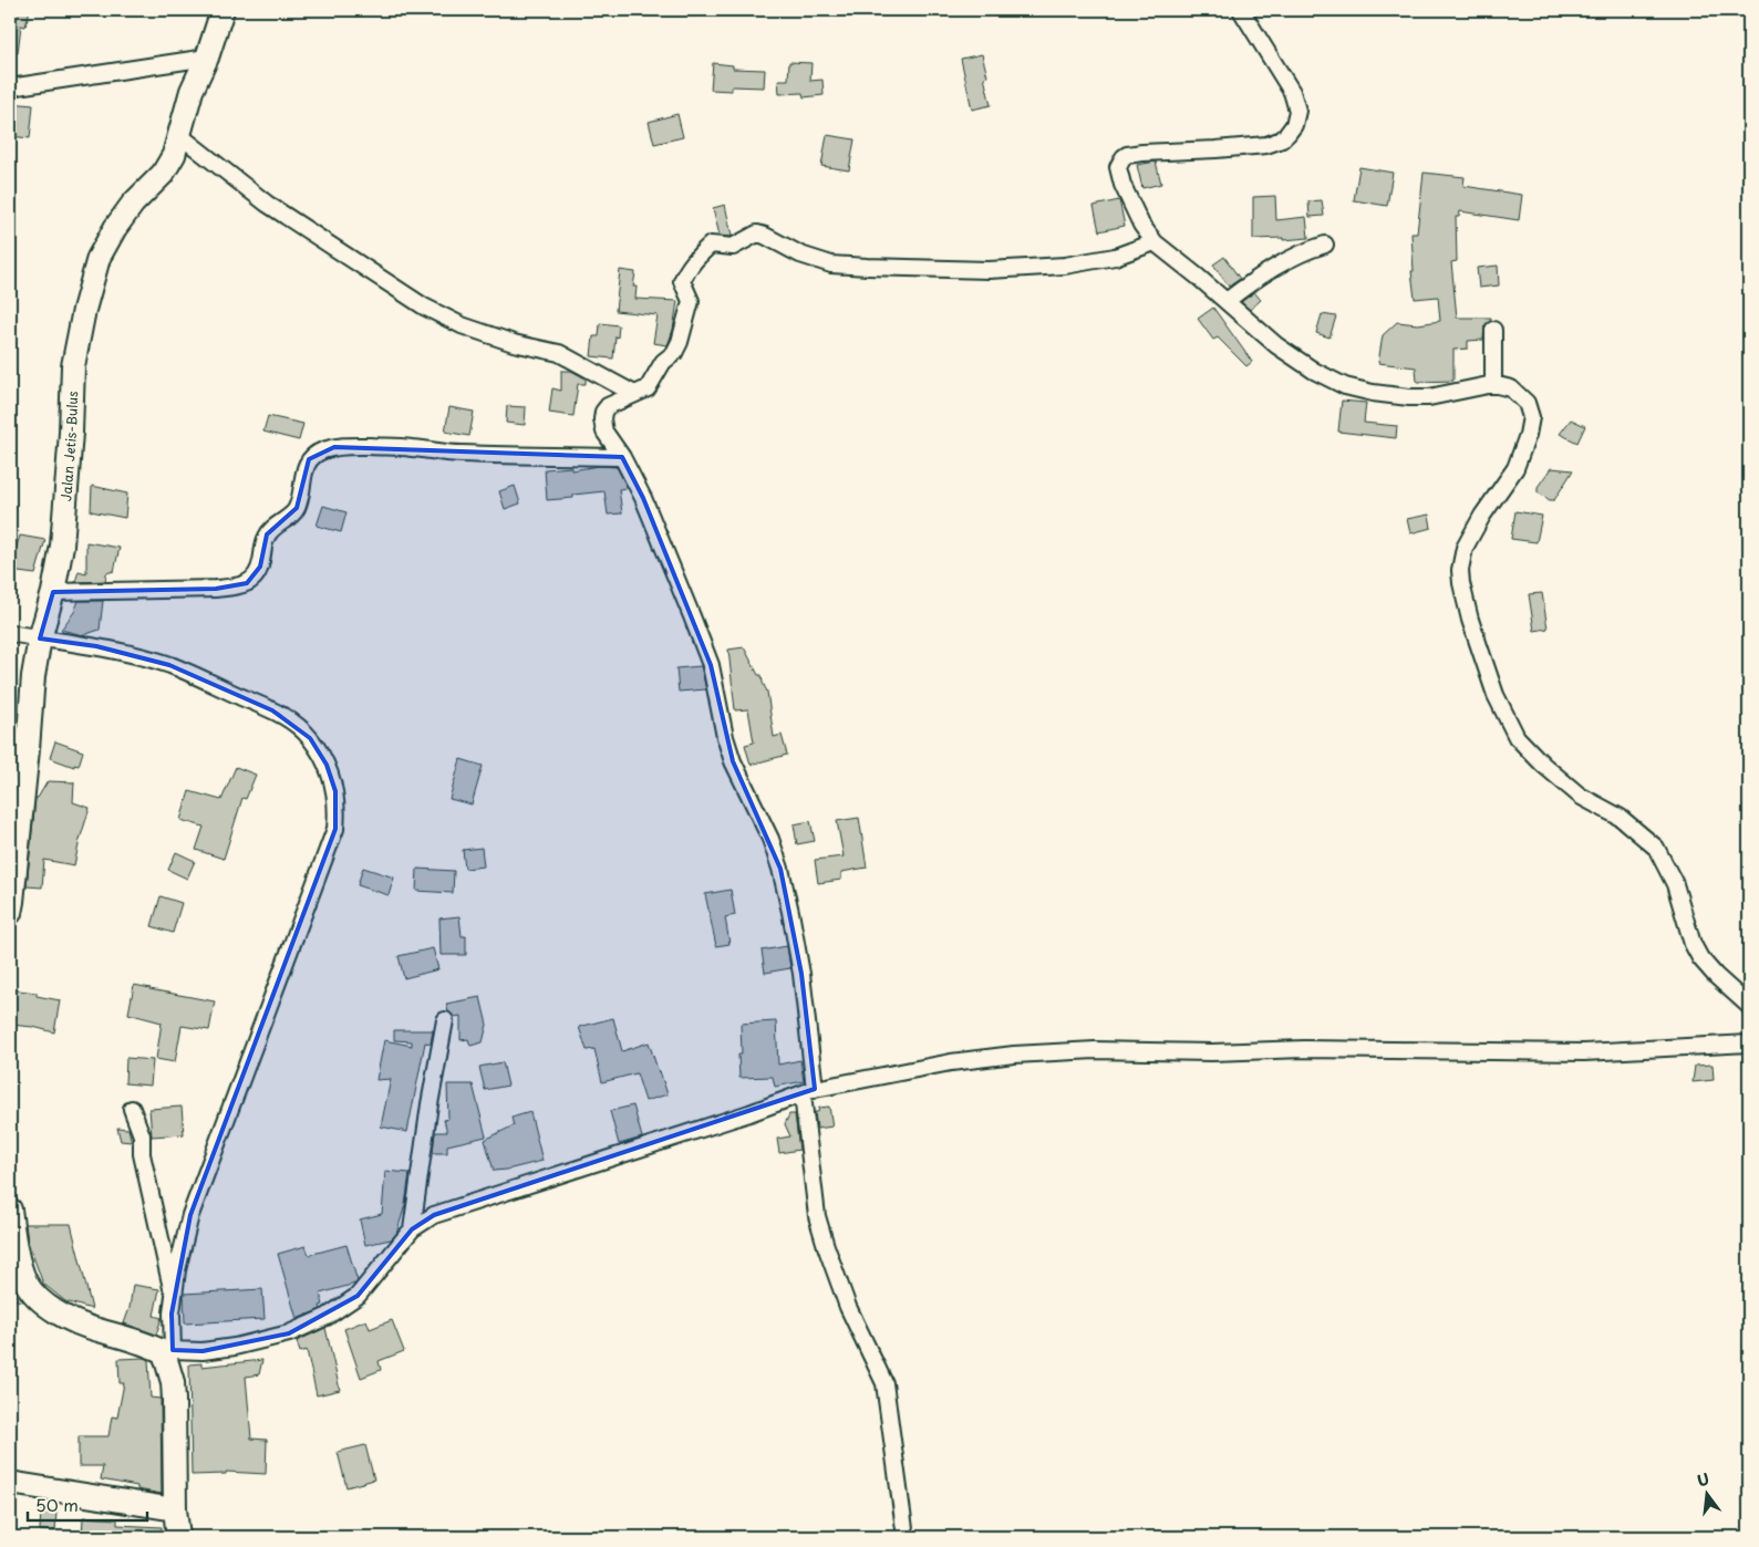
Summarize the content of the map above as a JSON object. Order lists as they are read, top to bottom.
{
  "streets": {
    "street": ["Jalan Jetis-Bulus"]
  },
  "scale_bar": "50 m",
  "north": "top"
}
